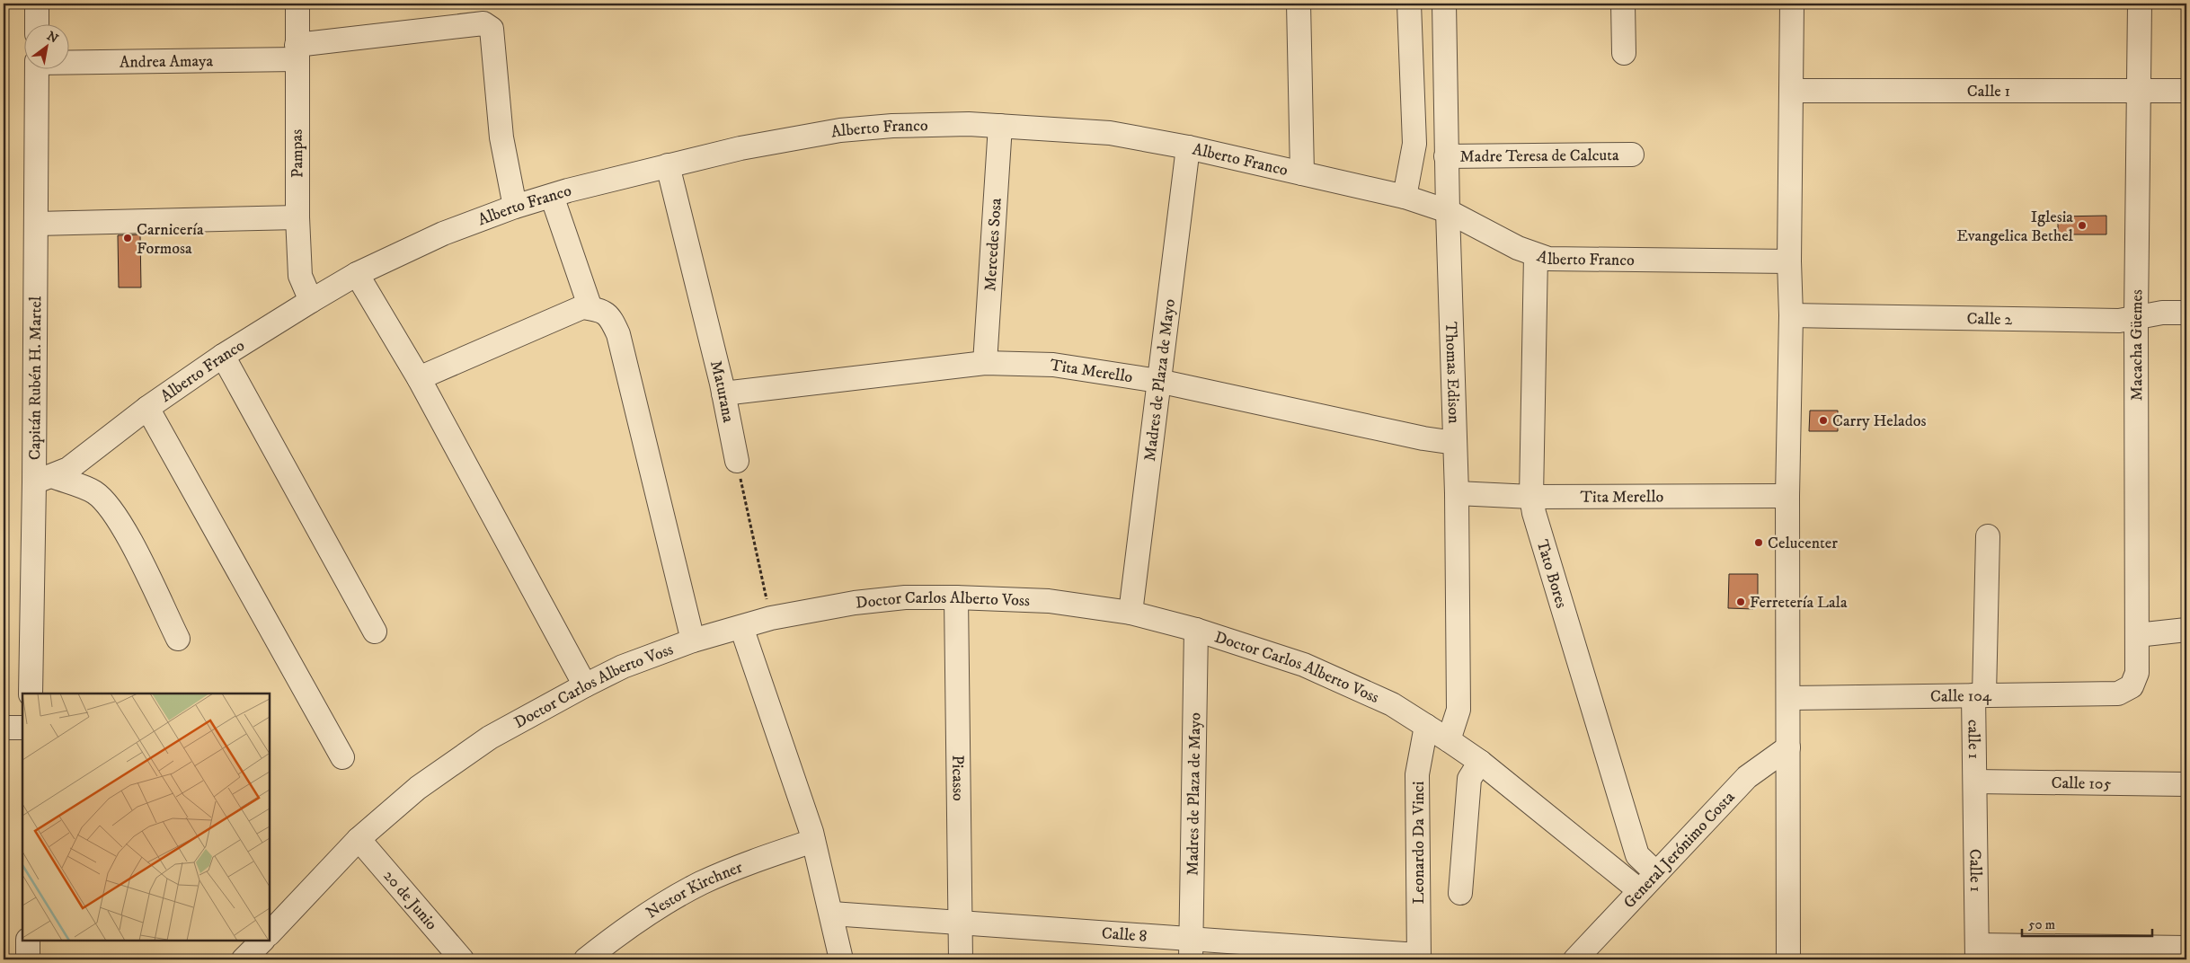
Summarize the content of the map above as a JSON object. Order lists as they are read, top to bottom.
{
  "streets": {
    "street": [
      "Andrea Amaya",
      "Calle 1",
      "Alberto Franco",
      "Pampas",
      "Madre Teresa de Calcuta",
      "Mercedes Sosa",
      "Calle 2",
      "Macacha Güemes",
      "Tita Merello",
      "Thomas Edison",
      "Capitán Rubén H. Martel",
      "Madres de Plaza de Mayo",
      "Maturana",
      "Tato Bores",
      "Doctor Carlos Alberto Voss",
      "Calle 104",
      "calle 1",
      "Picasso",
      "Calle 105",
      "Leonardo Da Vinci",
      "General Jerónimo Costa",
      "Nestor Kirchner",
      "20 de Junio",
      "Calle 8"
    ]
  },
  "crossings": [
    ["Andrea Amaya", "Alberto Franco"],
    ["Andrea Amaya", "Pampas"],
    ["Calle 1", "Macacha Güemes"],
    ["Calle 1", "calle 1"],
    ["Calle 1", "Calle 105"],
    ["Alberto Franco", "Pampas"],
    ["Alberto Franco", "Mercedes Sosa"],
    ["Alberto Franco", "Thomas Edison"],
    ["Alberto Franco", "Capitán Rubén H. Martel"],
    ["Alberto Franco", "Madres de Plaza de Mayo"],
    ["Alberto Franco", "Maturana"],
    ["Alberto Franco", "Tato Bores"],
    ["Madre Teresa de Calcuta", "Thomas Edison"],
    ["Mercedes Sosa", "Tita Merello"],
    ["Calle 2", "Macacha Güemes"],
    ["Macacha Güemes", "Calle 104"],
    ["Tita Merello", "Thomas Edison"],
    ["Tita Merello", "Madres de Plaza de Mayo"],
    ["Tita Merello", "Maturana"],
    ["Tita Merello", "Tato Bores"],
    ["Thomas Edison", "Doctor Carlos Alberto Voss"],
    ["Madres de Plaza de Mayo", "Doctor Carlos Alberto Voss"],
    ["Madres de Plaza de Mayo", "Calle 8"],
    ["Tato Bores", "General Jerónimo Costa"],
    ["Doctor Carlos Alberto Voss", "Picasso"],
    ["Doctor Carlos Alberto Voss", "Leonardo Da Vinci"],
    ["Doctor Carlos Alberto Voss", "General Jerónimo Costa"],
    ["Doctor Carlos Alberto Voss", "20 de Junio"],
    ["Calle 104", "calle 1"],
    ["calle 1", "Calle 105"],
    ["Picasso", "Calle 8"],
    ["Leonardo Da Vinci", "Calle 8"]
  ],
  "places": [
    "Iglesia Evangelica Bethel",
    "Carnicería Formosa",
    "Carry Helados",
    "Celucenter",
    "Ferretería Lala"
  ],
  "scale_bar": "50 m",
  "north": "top right"
}
